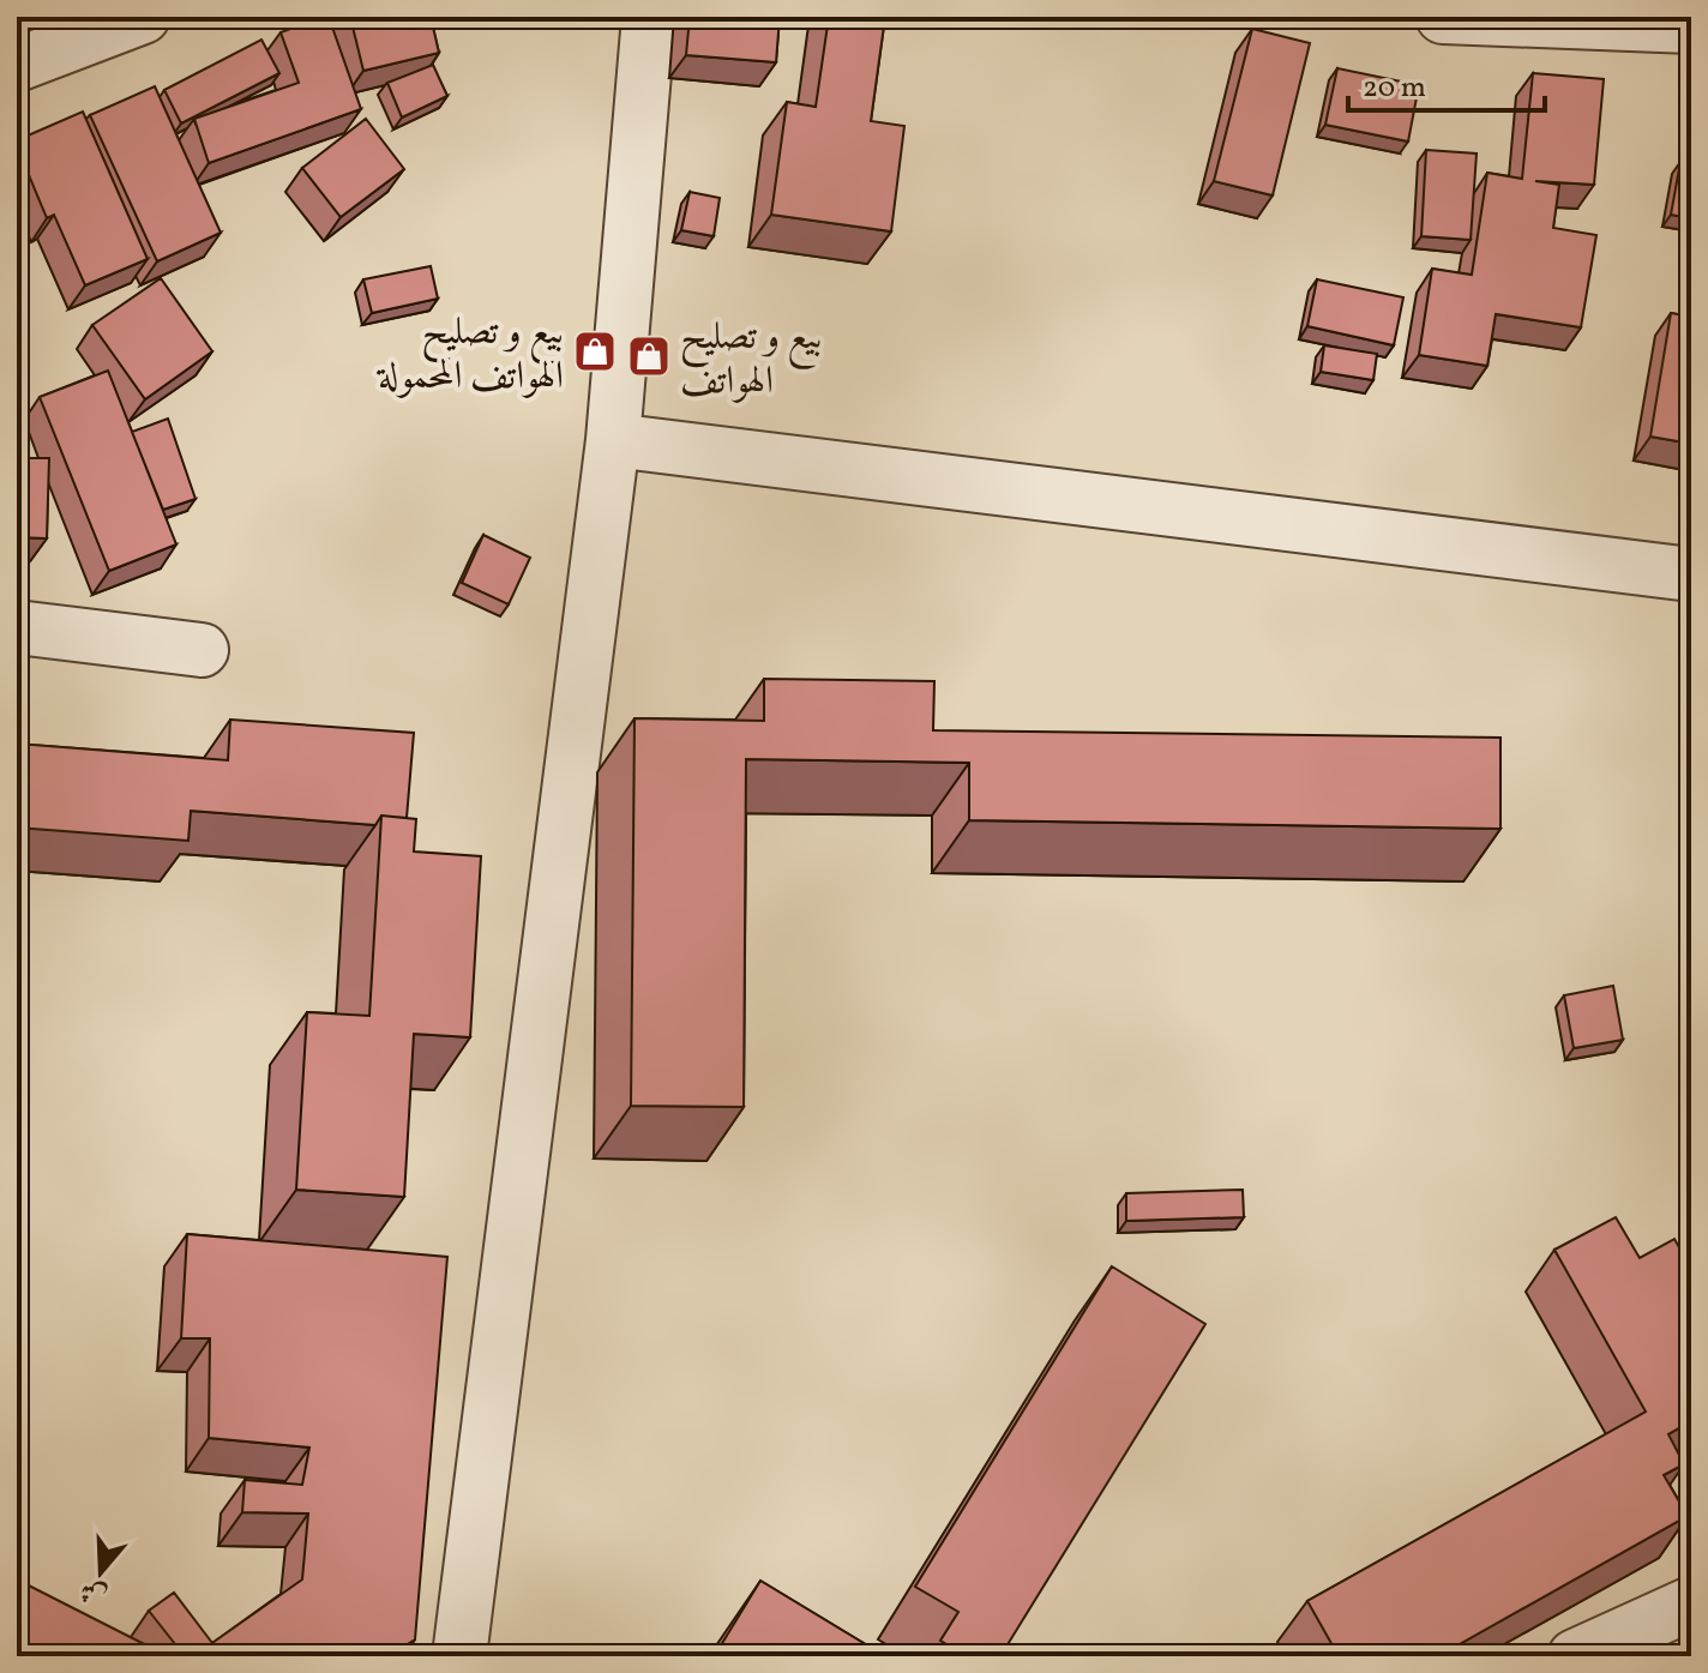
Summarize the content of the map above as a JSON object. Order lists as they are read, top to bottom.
{
  "places": {
    "shop": ["بيع و تصليح الهواتف المحمولة", "بيع و تصليح الهواتف"]
  },
  "scale_bar": "20 m",
  "north": "bottom"
}
